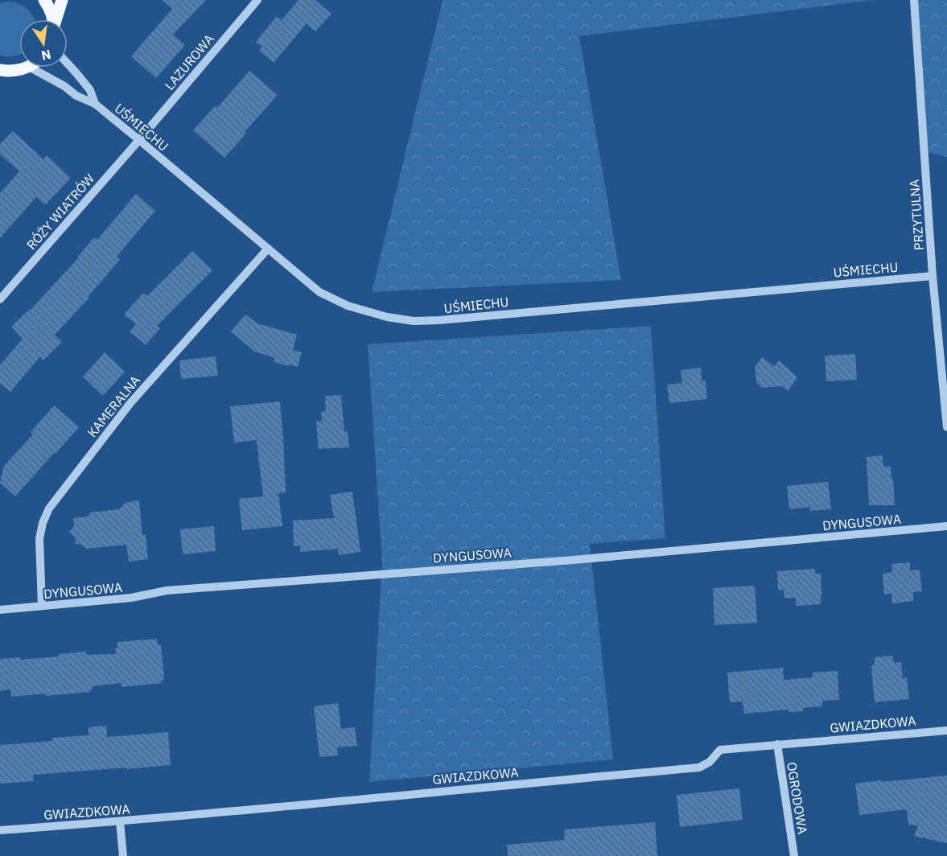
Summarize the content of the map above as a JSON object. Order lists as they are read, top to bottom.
{
  "streets": {
    "street": [
      "LAZUROWA",
      "UŚMIECHU",
      "RÓŻY WIATRÓW",
      "PRZYTULNA",
      "KAMERALNA",
      "DYNGUSOWA",
      "GWIAZDKOWA",
      "OGRODOWA"
    ]
  },
  "crossings": [
    ["LAZUROWA", "UŚMIECHU"],
    ["LAZUROWA", "RÓŻY WIATRÓW"],
    ["UŚMIECHU", "RÓŻY WIATRÓW"],
    ["UŚMIECHU", "PRZYTULNA"],
    ["UŚMIECHU", "KAMERALNA"],
    ["KAMERALNA", "DYNGUSOWA"],
    ["GWIAZDKOWA", "OGRODOWA"]
  ],
  "north": "bottom"
}
